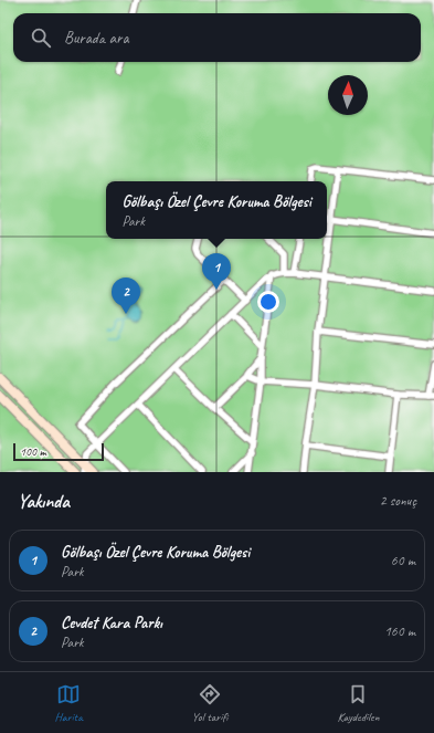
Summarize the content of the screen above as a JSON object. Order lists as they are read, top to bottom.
{
  "scale_bar": "100 m",
  "north": "top",
  "page": {
    "search": "Burada ara",
    "popup": ["Gölbaşı Özel Çevre Koruma Bölgesi", "Park"],
    "pins": ["1", "2"],
    "scale": "100 m",
    "heading": ["Yakında", "2 sonuç"],
    "list": [
      {
        "mark": "1",
        "name": "Gölbaşı Özel Çevre Koruma Bölgesi",
        "note": "Park",
        "value": "60 m"
      },
      {
        "mark": "2",
        "name": "Cevdet Kara Parkı",
        "note": "Park",
        "value": "160 m"
      }
    ],
    "nav": ["Harita", "Yol tarifi", "Kaydedilen"]
  }
}
